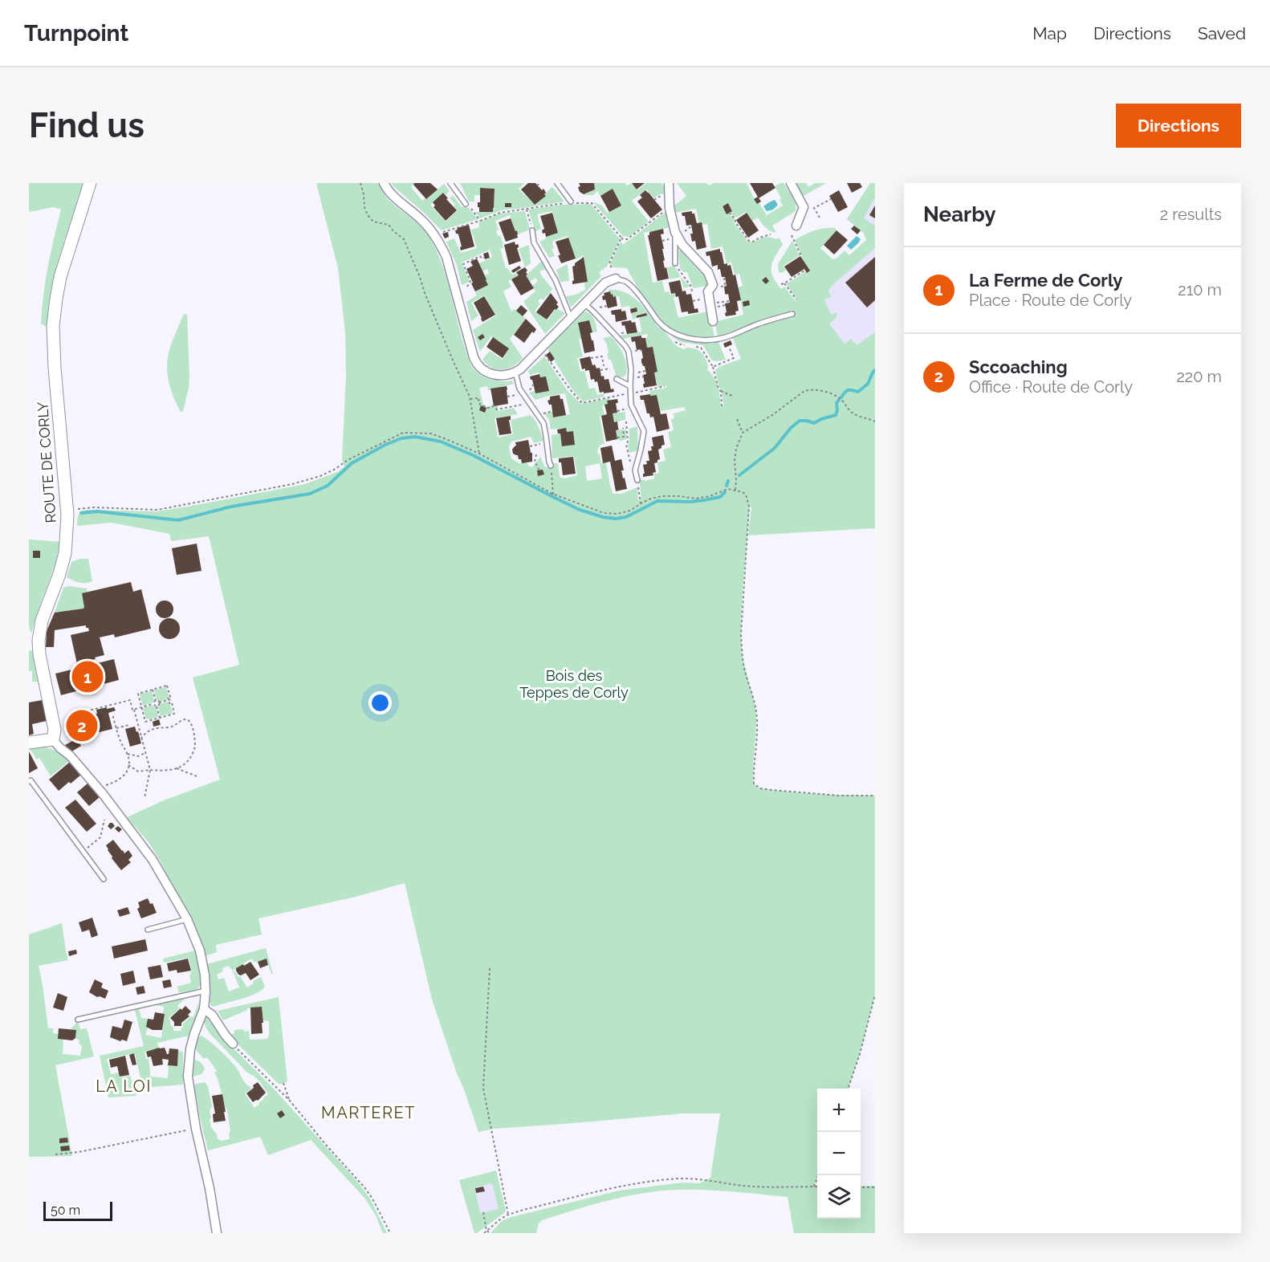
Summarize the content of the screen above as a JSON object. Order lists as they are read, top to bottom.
{
  "streets": {
    "street": ["ROUTE DE CORLY"]
  },
  "districts": ["LA LOI", "MARTERET"],
  "parks": ["Bois des Teppes de Corly"],
  "scale_bar": "50 m",
  "page": {
    "header": "Turnpoint",
    "nav": ["Map", "Directions", "Saved"],
    "buttons": "Directions",
    "title": "Find us",
    "heading": ["Nearby", "2 results"],
    "list": [
      {
        "mark": "1",
        "name": "La Ferme de Corly",
        "note": "Place · Route de Corly",
        "value": "210 m"
      },
      {
        "mark": "2",
        "name": "Sccoaching",
        "note": "Office · Route de Corly",
        "value": "220 m"
      }
    ],
    "pins": ["1", "2"],
    "map_buttons": ["+", "−"],
    "scale": "50 m"
  }
}
